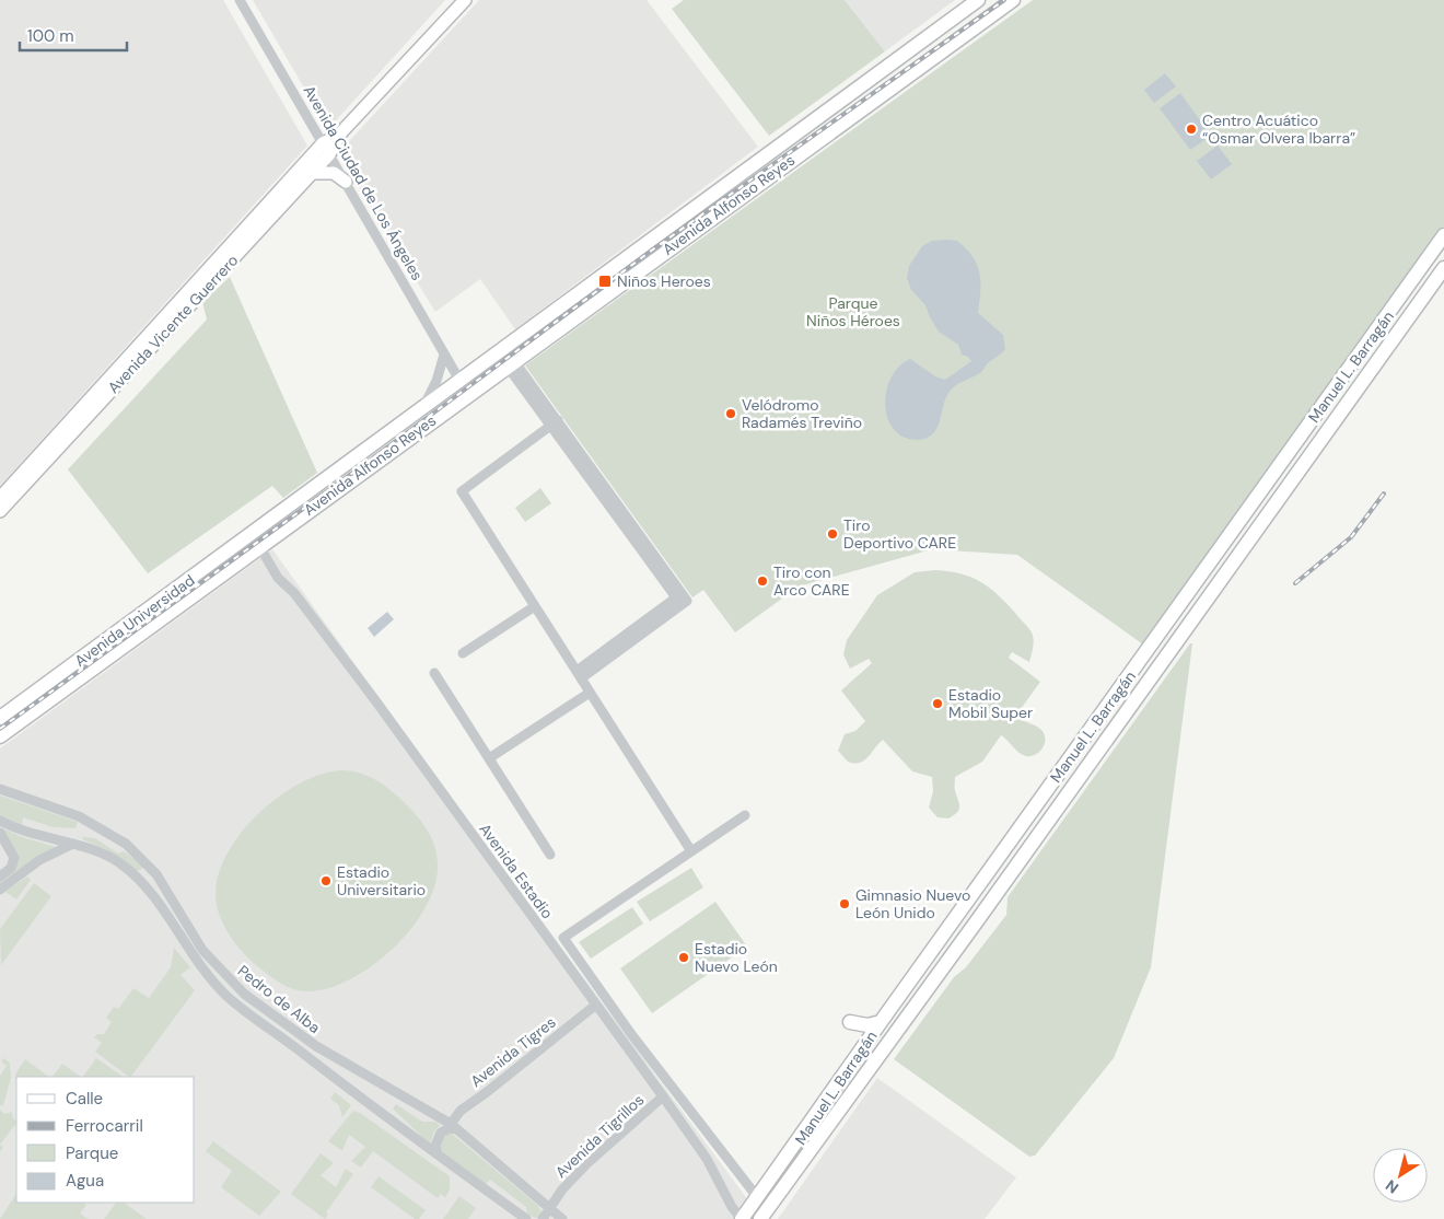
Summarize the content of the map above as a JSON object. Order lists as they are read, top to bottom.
{
  "streets": {
    "highway": ["Avenida Alfonso Reyes", "Manuel L. Barragán", "Avenida Universidad"],
    "main road": ["Avenida Vicente Guerrero"],
    "street": [
      "Avenida Ciudad de Los Ángeles",
      "Avenida Estadio",
      "Pedro de Alba",
      "Avenida Tigres",
      "Avenida Tigrillos"
    ]
  },
  "crossings": [
    ["Avenida Ciudad de Los Ángeles", "Avenida Alfonso Reyes"],
    ["Avenida Ciudad de Los Ángeles", "Avenida Vicente Guerrero"],
    ["Avenida Alfonso Reyes", "Avenida Universidad"],
    ["Avenida Alfonso Reyes", "Avenida Estadio"],
    ["Manuel L. Barragán", "Avenida Estadio"],
    ["Avenida Universidad", "Avenida Estadio"],
    ["Avenida Estadio", "Avenida Tigres"],
    ["Avenida Estadio", "Avenida Tigrillos"],
    ["Pedro de Alba", "Avenida Tigres"],
    ["Pedro de Alba", "Avenida Tigrillos"]
  ],
  "parks": ["Parque Niños Héroes"],
  "places": {
    "other": [
      "Centro Acuático “Osmar Olvera Ibarra”",
      "Velódromo Radamés Treviño",
      "Tiro Deportivo CARE",
      "Tiro con Arco CARE",
      "Estadio Mobil Super",
      "Estadio Universitario",
      "Gimnasio Nuevo León Unido",
      "Estadio Nuevo León"
    ],
    "transit": ["Niños Heroes"]
  },
  "legend": [
    "Calle",
    "Ferrocarril",
    "Parque",
    "Agua"
  ],
  "scale_bar": "100 m",
  "north": "bottom left"
}
